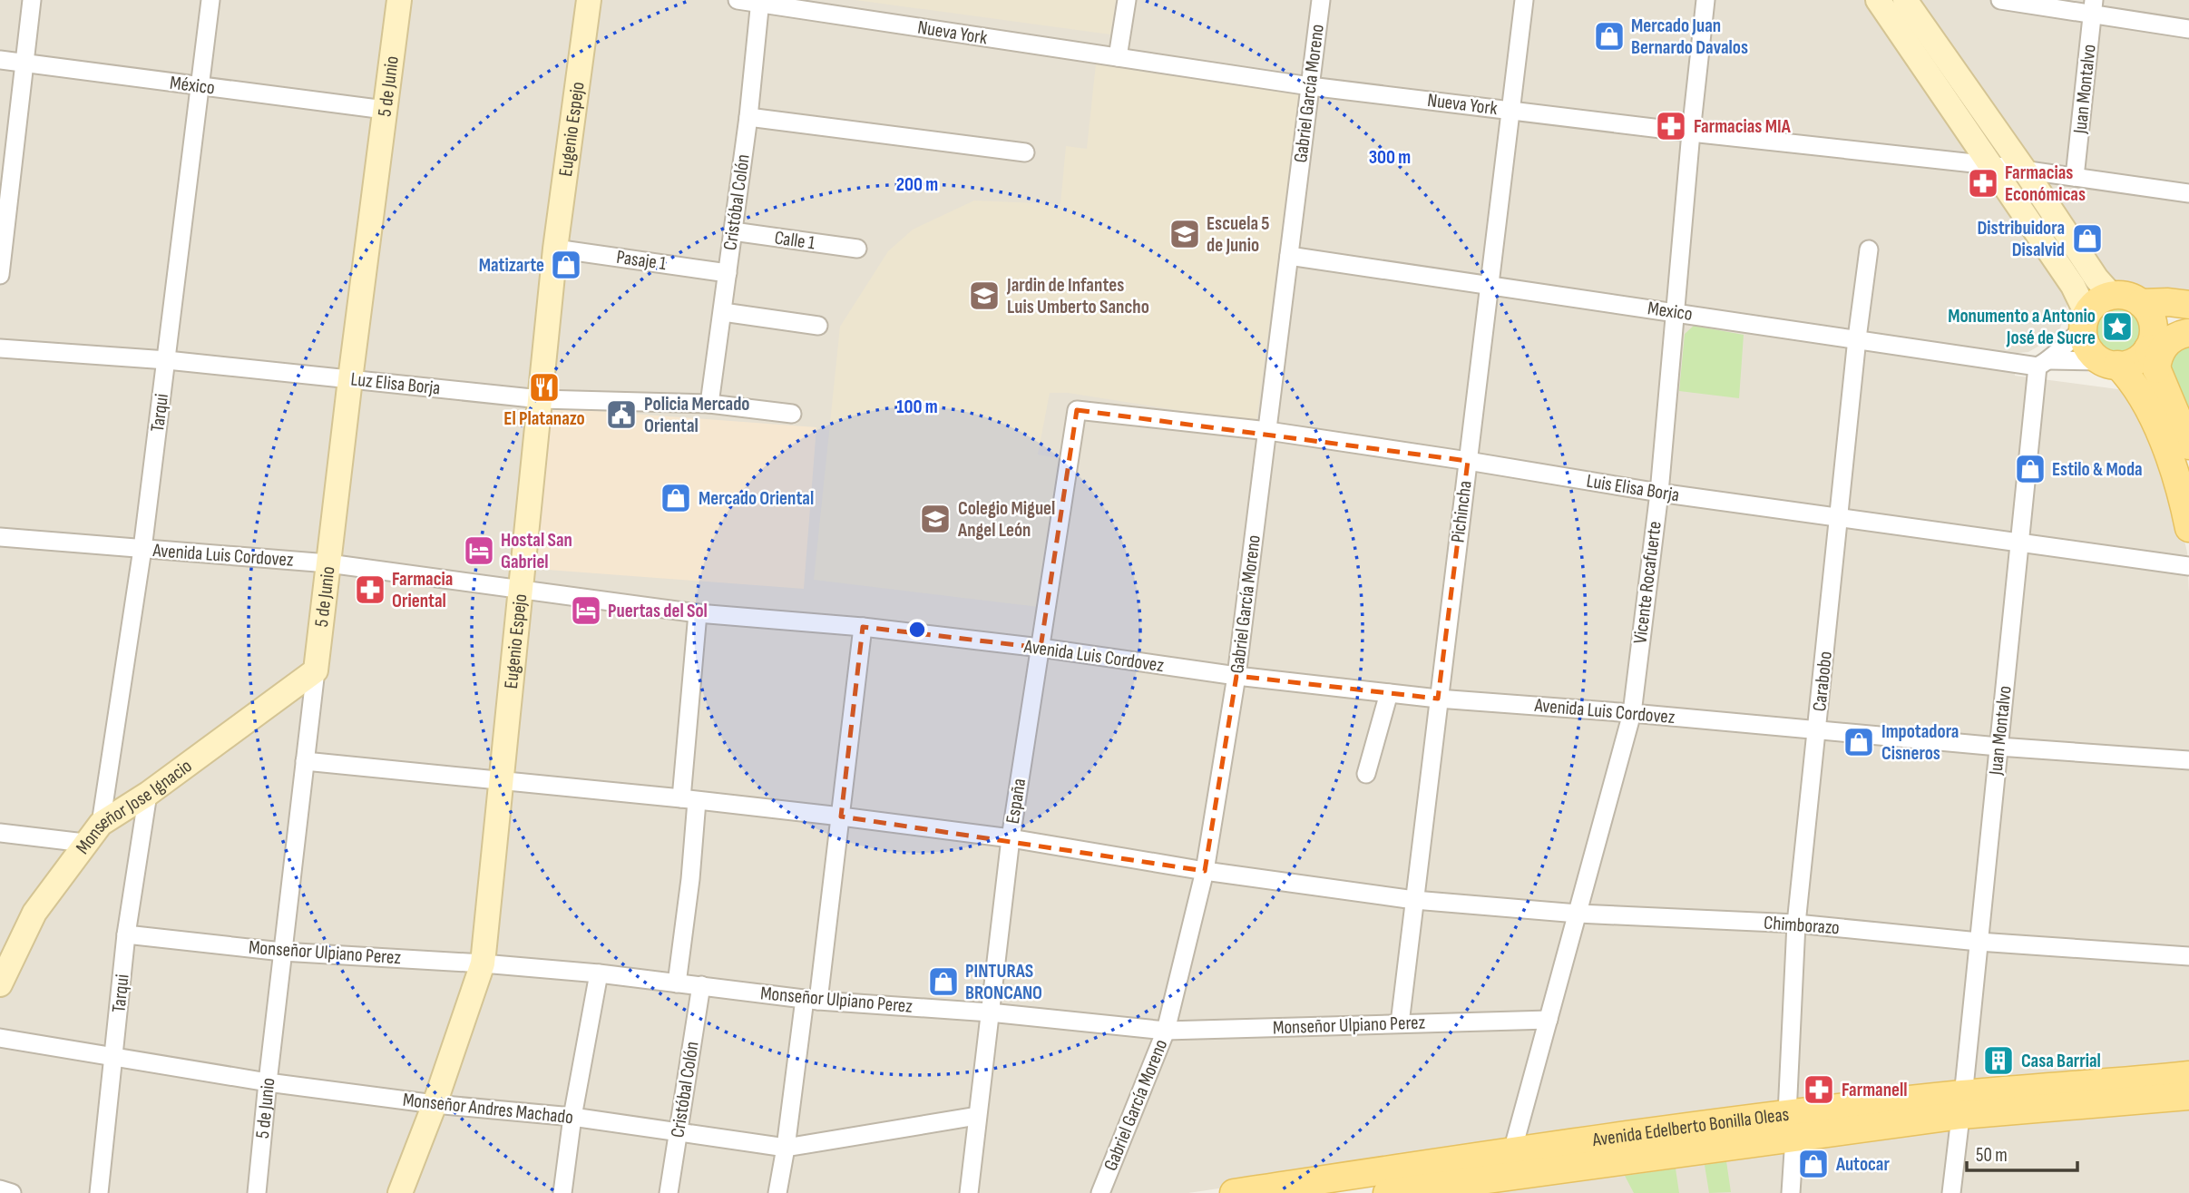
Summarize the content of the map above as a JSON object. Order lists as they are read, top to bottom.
{
  "streets": {
    "main road": ["Avenida Edelberto Bonilla Oleas"],
    "street": [
      "Nueva York",
      "México",
      "5 de Junio",
      "Juan Montalvo",
      "Gabriel García Moreno",
      "Eugenio Espejo",
      "Cristóbal Colón",
      "Calle 1",
      "Pasaje 1",
      "Mexico",
      "Luz Elisa Borja",
      "Tarqui",
      "Luis Elisa Borja",
      "Pichincha",
      "Avenida Luis Cordovez",
      "Vicente Rocafuerte",
      "Carabobo",
      "España",
      "Monseñor Jose Ignacio",
      "Chimborazo",
      "Monseñor Ulpiano Perez",
      "Monseñor Andres Machado"
    ]
  },
  "crossings": [
    ["Nueva York", "Juan Montalvo"],
    ["Nueva York", "Gabriel García Moreno"],
    ["Nueva York", "Cristóbal Colón"],
    ["Nueva York", "Pichincha"],
    ["Nueva York", "Vicente Rocafuerte"],
    ["México", "5 de Junio"],
    ["México", "Tarqui"],
    ["5 de Junio", "Luz Elisa Borja"],
    ["5 de Junio", "Avenida Luis Cordovez"],
    ["5 de Junio", "Monseñor Jose Ignacio"],
    ["5 de Junio", "Chimborazo"],
    ["5 de Junio", "Monseñor Ulpiano Perez"],
    ["5 de Junio", "Monseñor Andres Machado"],
    ["Juan Montalvo", "Mexico"],
    ["Juan Montalvo", "Luis Elisa Borja"],
    ["Juan Montalvo", "Avenida Luis Cordovez"],
    ["Juan Montalvo", "Chimborazo"],
    ["Juan Montalvo", "Avenida Edelberto Bonilla Oleas"],
    ["Gabriel García Moreno", "Mexico"],
    ["Gabriel García Moreno", "Luis Elisa Borja"],
    ["Gabriel García Moreno", "Avenida Luis Cordovez"],
    ["Gabriel García Moreno", "Chimborazo"],
    ["Gabriel García Moreno", "Monseñor Ulpiano Perez"],
    ["Eugenio Espejo", "Pasaje 1"],
    ["Eugenio Espejo", "Luz Elisa Borja"],
    ["Eugenio Espejo", "Avenida Luis Cordovez"],
    ["Eugenio Espejo", "Chimborazo"],
    ["Eugenio Espejo", "Monseñor Ulpiano Perez"],
    ["Eugenio Espejo", "Monseñor Andres Machado"],
    ["Cristóbal Colón", "Calle 1"],
    ["Cristóbal Colón", "Pasaje 1"],
    ["Cristóbal Colón", "Luz Elisa Borja"],
    ["Cristóbal Colón", "Monseñor Ulpiano Perez"],
    ["Cristóbal Colón", "Monseñor Andres Machado"],
    ["Mexico", "Pichincha"],
    ["Mexico", "Vicente Rocafuerte"],
    ["Mexico", "Carabobo"],
    ["Luz Elisa Borja", "Tarqui"],
    ["Tarqui", "Avenida Luis Cordovez"],
    ["Tarqui", "Monseñor Jose Ignacio"],
    ["Tarqui", "Monseñor Ulpiano Perez"],
    ["Tarqui", "Monseñor Andres Machado"],
    ["Luis Elisa Borja", "Pichincha"],
    ["Luis Elisa Borja", "Vicente Rocafuerte"],
    ["Luis Elisa Borja", "Carabobo"],
    ["Luis Elisa Borja", "España"],
    ["Pichincha", "Avenida Luis Cordovez"],
    ["Pichincha", "Chimborazo"],
    ["Pichincha", "Monseñor Ulpiano Perez"],
    ["Avenida Luis Cordovez", "Vicente Rocafuerte"],
    ["Avenida Luis Cordovez", "Carabobo"],
    ["Avenida Luis Cordovez", "España"],
    ["Vicente Rocafuerte", "Chimborazo"],
    ["Vicente Rocafuerte", "Monseñor Ulpiano Perez"],
    ["Vicente Rocafuerte", "Avenida Edelberto Bonilla Oleas"],
    ["Carabobo", "Chimborazo"],
    ["Carabobo", "Avenida Edelberto Bonilla Oleas"],
    ["España", "Chimborazo"],
    ["España", "Monseñor Ulpiano Perez"],
    ["España", "Monseñor Andres Machado"]
  ],
  "places": {
    "shop": [
      "Mercado Juan Bernardo Davalos",
      "Distribuidora Disalvid",
      "Matizarte",
      "Estilo & Moda",
      "Mercado Oriental",
      "Impotadora Cisneros",
      "PINTURAS BRONCANO",
      "Autocar"
    ],
    "pharmacy": [
      "Farmacias MIA",
      "Farmacias Económicas",
      "Farmacia Oriental",
      "Farmanell"
    ],
    "school or university": ["Escuela 5 de Junio", "Jardin de Infantes Luis Umberto Sancho", "Colegio Miguel Angel León"],
    "place": ["Monumento a Antonio José de Sucre"],
    "restaurant": ["El Platanazo"],
    "public building": ["Policia Mercado Oriental"],
    "hotel": ["Hostal San Gabriel", "Puertas del Sol"],
    "building": ["Casa Barrial"]
  },
  "scale_bar": "50 m",
  "rings": ["300 m", "200 m", "100 m"]
}
